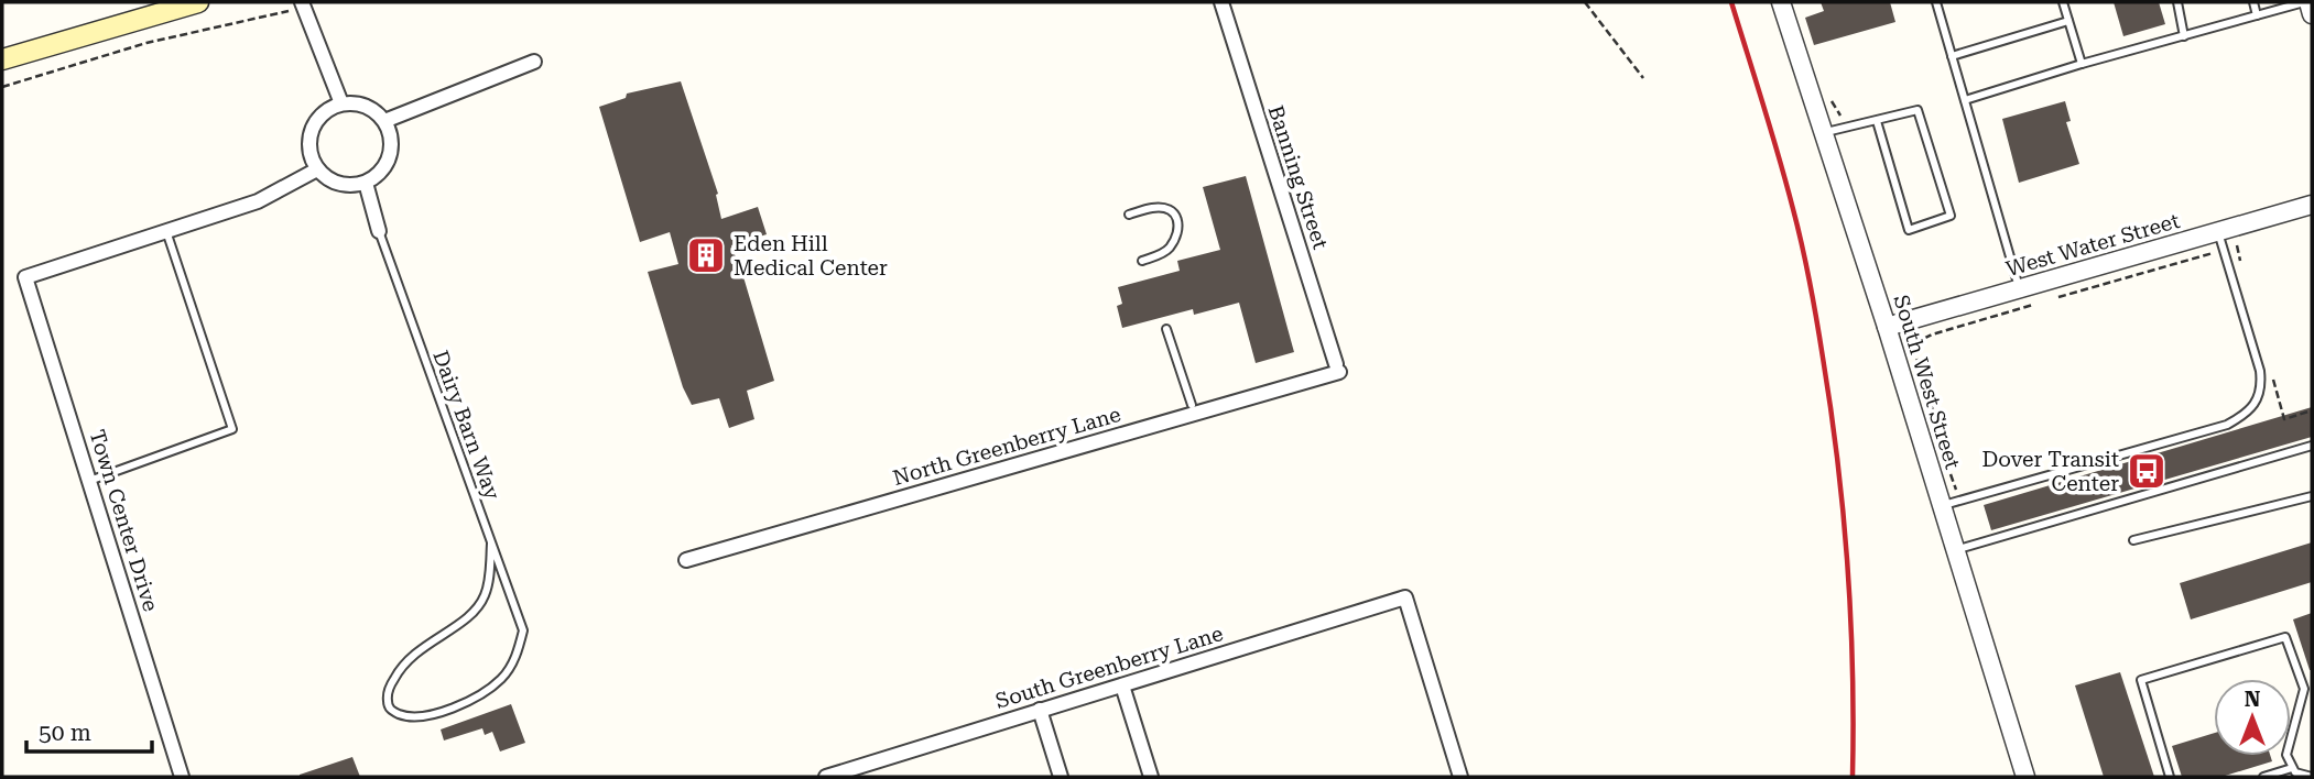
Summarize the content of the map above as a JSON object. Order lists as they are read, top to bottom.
{
  "streets": {
    "street": [
      "Banning Street",
      "West Water Street",
      "South West Street",
      "North Greenberry Lane",
      "Town Center Drive",
      "South Greenberry Lane"
    ],
    "lane": ["Dairy Barn Way"]
  },
  "crossings": [
    ["Banning Street", "North Greenberry Lane"],
    ["West Water Street", "South West Street"]
  ],
  "places": {
    "building": ["Eden Hill Medical Center"],
    "bus stop": ["Dover Transit Center"]
  },
  "scale_bar": "50 m",
  "north": "top"
}
